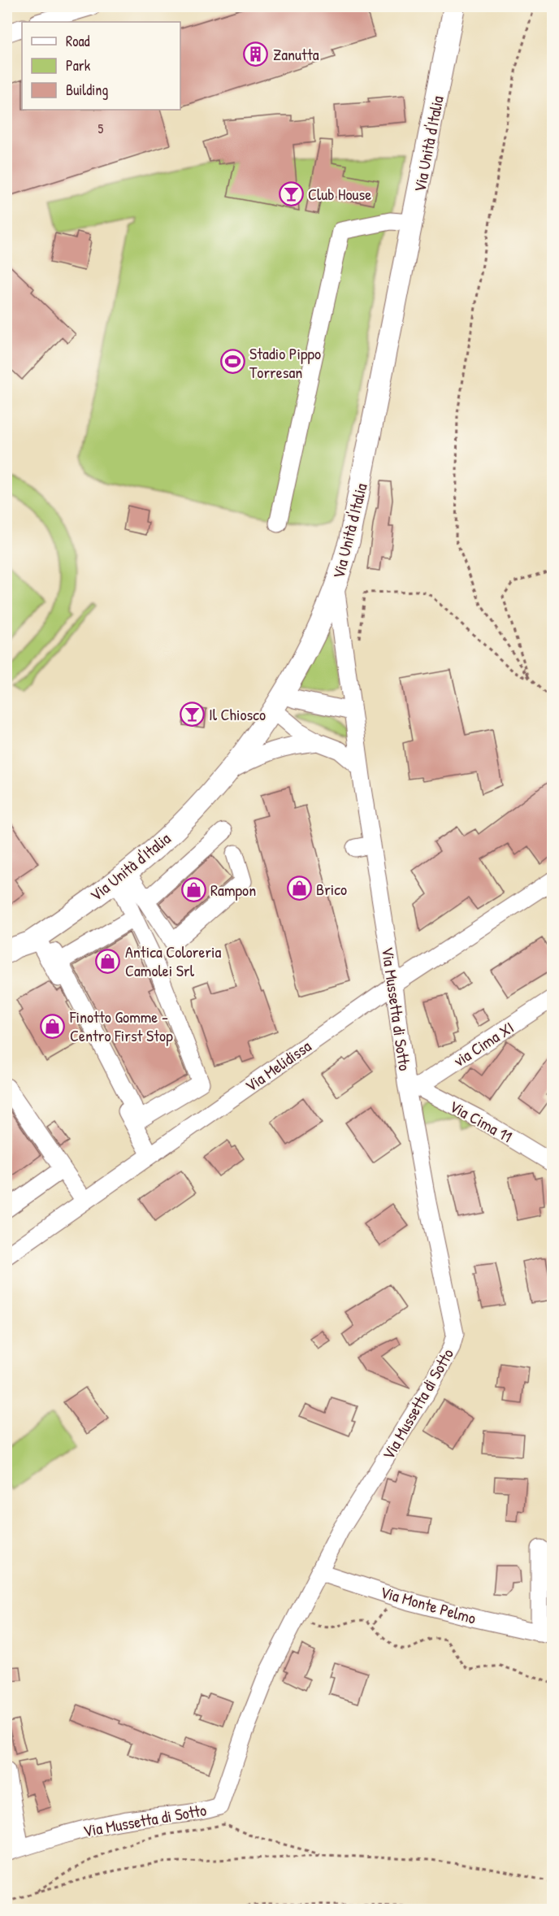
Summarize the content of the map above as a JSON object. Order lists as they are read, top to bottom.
{
  "streets": {
    "main road": ["Via Unità d'Italia"],
    "street": [
      "Via Mussetta di Sotto",
      "via Cima XI",
      "Via Melidissa",
      "Via Cima 11",
      "Via Monte Pelmo"
    ]
  },
  "crossings": [
    ["Via Unità d'Italia", "Via Mussetta di Sotto"],
    ["Via Mussetta di Sotto", "via Cima XI"],
    ["Via Mussetta di Sotto", "Via Melidissa"],
    ["Via Mussetta di Sotto", "Via Cima 11"],
    ["Via Mussetta di Sotto", "Via Monte Pelmo"],
    ["via Cima XI", "Via Cima 11"]
  ],
  "places": {
    "building": ["Zanutta"],
    "bar": ["Club House", "Il Chiosco"],
    "sports": ["Stadio Pippo Torresan"],
    "shop": [
      "Brico",
      "Rampon",
      "Antica Coloreria Camolei Srl",
      "Finotto Gomme - Centro First Stop"
    ]
  },
  "house_numbers": ["5"],
  "legend": ["Road", "Park", "Building"]
}
